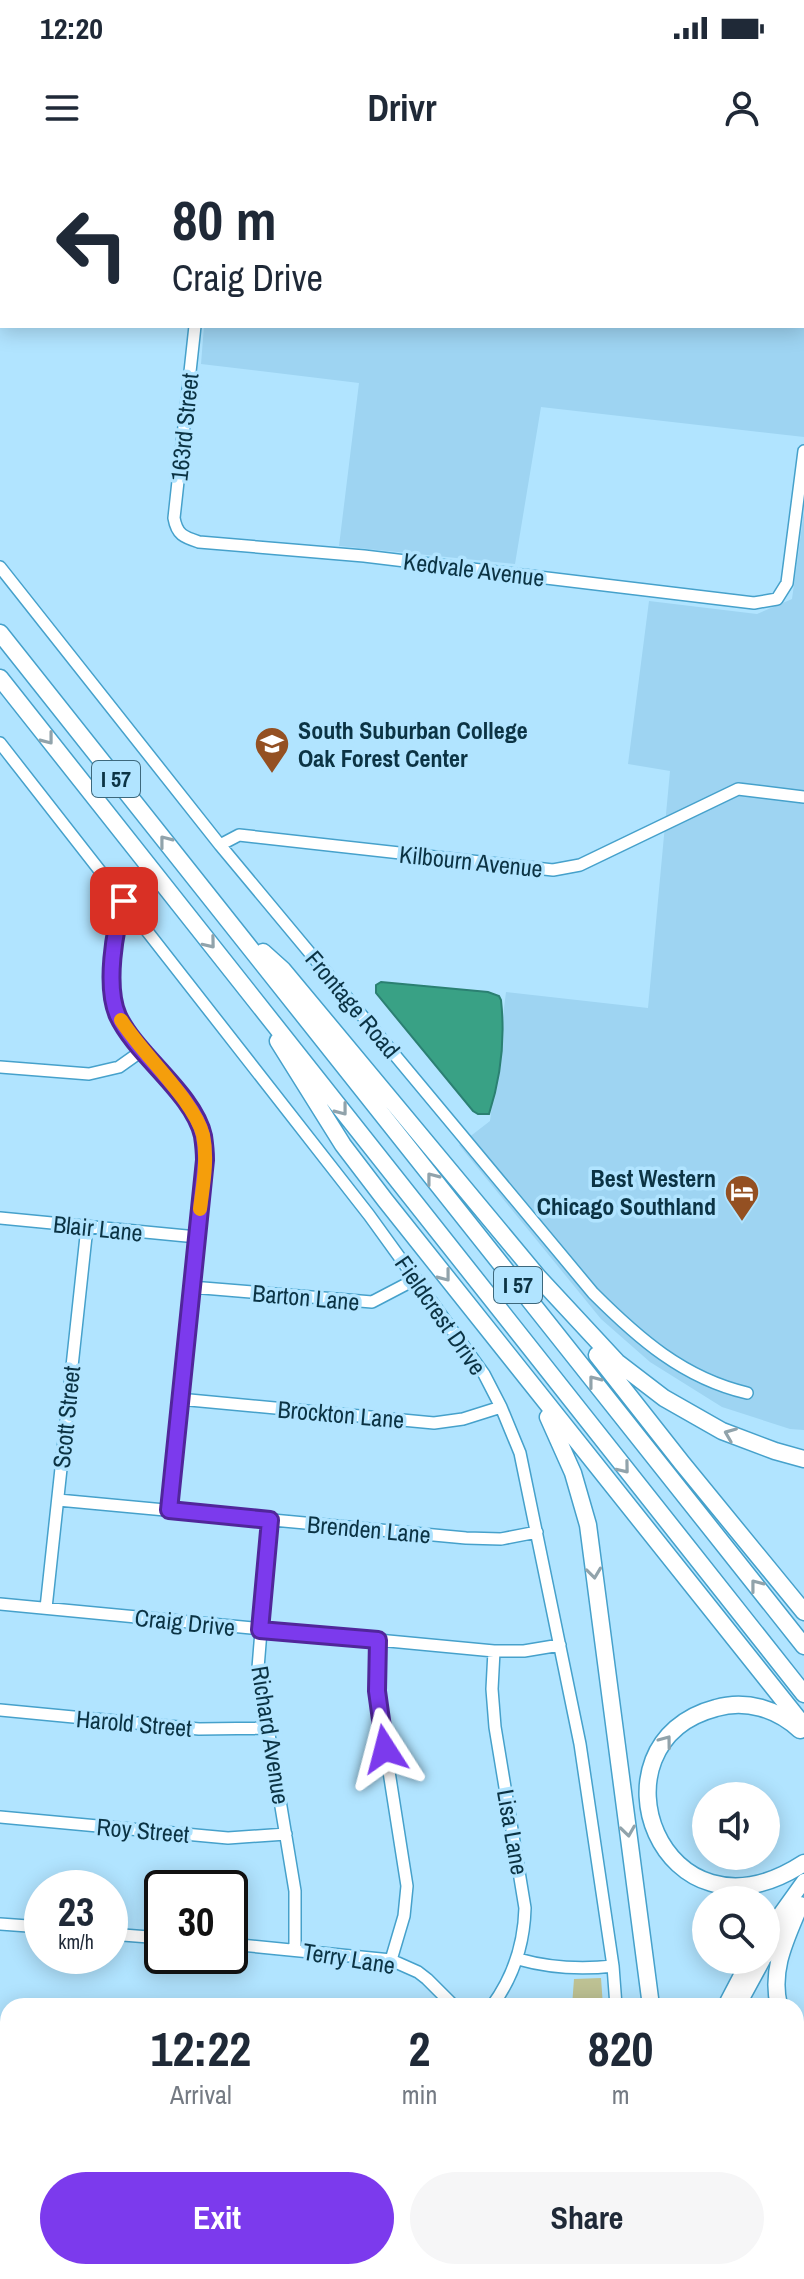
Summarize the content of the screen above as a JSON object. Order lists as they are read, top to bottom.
{
  "streets": {
    "highway": ["I 57"],
    "street": [
      "163rd Street",
      "Kedvale Avenue",
      "Kilbourn Avenue",
      "Frontage Road",
      "Blair Lane",
      "Barton Lane",
      "Fieldcrest Drive",
      "Brockton Lane",
      "Scott Street",
      "Brenden Lane",
      "Craig Drive",
      "Harold Street",
      "Richard Avenue",
      "Roy Street",
      "Lisa Lane",
      "Terry Lane"
    ]
  },
  "crossings": [
    ["163rd Street", "Kedvale Avenue"],
    ["Kilbourn Avenue", "Frontage Road"],
    ["Blair Lane", "Scott Street"],
    ["Barton Lane", "Fieldcrest Drive"],
    ["Fieldcrest Drive", "Brockton Lane"],
    ["Fieldcrest Drive", "Brenden Lane"],
    ["Fieldcrest Drive", "Craig Drive"],
    ["Scott Street", "Brenden Lane"],
    ["Scott Street", "Craig Drive"],
    ["Brenden Lane", "Richard Avenue"],
    ["Craig Drive", "Richard Avenue"],
    ["Craig Drive", "Lisa Lane"],
    ["Harold Street", "Richard Avenue"],
    ["Richard Avenue", "Roy Street"],
    ["Richard Avenue", "Terry Lane"]
  ],
  "places": {
    "school or university": ["South Suburban College Oak Forest Center"],
    "hotel": ["Best Western Chicago Southland"]
  },
  "page": {
    "status": "12:20",
    "header": "Drivr",
    "turn": ["80 m", "Craig Drive"],
    "speed": "23 km/h",
    "limit": "30",
    "eta": [
      "12:22",
      "Arrival",
      "2",
      "min",
      "820",
      "m"
    ],
    "buttons": ["Exit", "Share"]
  }
}
